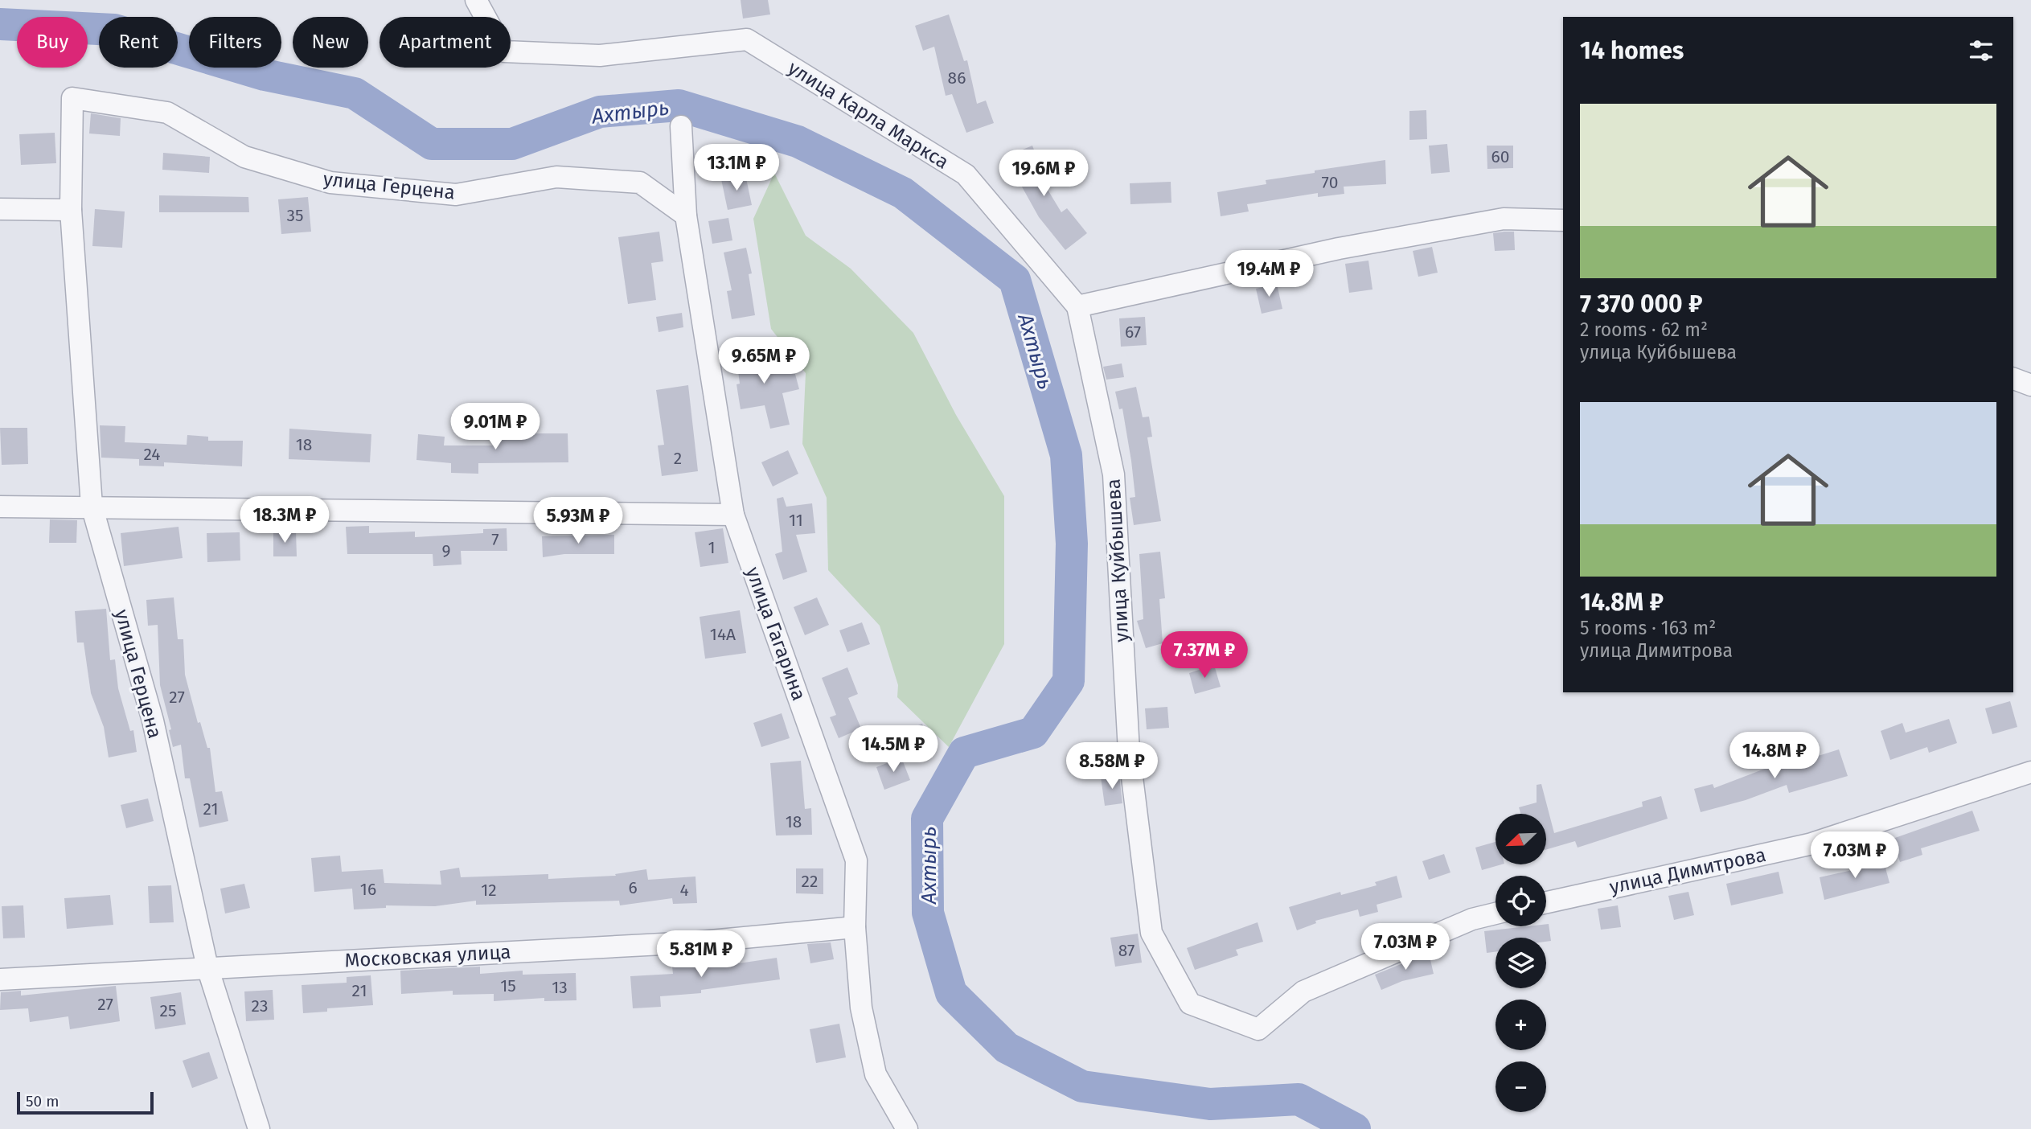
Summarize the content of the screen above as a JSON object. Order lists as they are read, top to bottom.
{
  "streets": {
    "street": [
      "улица Карла Маркса",
      "улица Герцена",
      "улица Куйбышева",
      "улица Гагарина",
      "улица Димитрова",
      "Московская улица"
    ]
  },
  "crossings": [
    ["улица Карла Маркса", "улица Куйбышева"],
    ["улица Герцена", "улица Гагарина"],
    ["улица Герцена", "Московская улица"],
    ["улица Гагарина", "Московская улица"]
  ],
  "water": ["Ахтырь"],
  "house_numbers": [
    "86",
    "60",
    "70",
    "35",
    "67",
    "18",
    "24",
    "2",
    "11",
    "7",
    "1",
    "9",
    "14А",
    "27",
    "21",
    "18",
    "22",
    "6",
    "16",
    "12",
    "4",
    "87",
    "15",
    "13",
    "21",
    "27",
    "23",
    "25"
  ],
  "scale_bar": "50 m",
  "north": "bottom left",
  "page": {
    "chip": [
      "Buy",
      "Rent",
      "Filters",
      "New",
      "Apartment"
    ],
    "heading": "14 homes",
    "list": [
      {
        "name": "7 370 000 ₽",
        "note": "2 rooms · 62 m² · улица Куйбышева"
      },
      {
        "name": "14.8M ₽",
        "note": "5 rooms · 163 m² · улица Димитрова"
      }
    ],
    "price": [
      "13.1M ₽",
      "19.6M ₽",
      "19.4M ₽",
      "9.65M ₽",
      "9.01M ₽",
      "18.3M ₽",
      "5.93M ₽",
      "7.37M ₽",
      "14.5M ₽",
      "14.8M ₽",
      "8.58M ₽",
      "7.03M ₽",
      "7.03M ₽",
      "5.81M ₽"
    ],
    "map_buttons": ["+", "−"],
    "scale": "50 m"
  }
}
